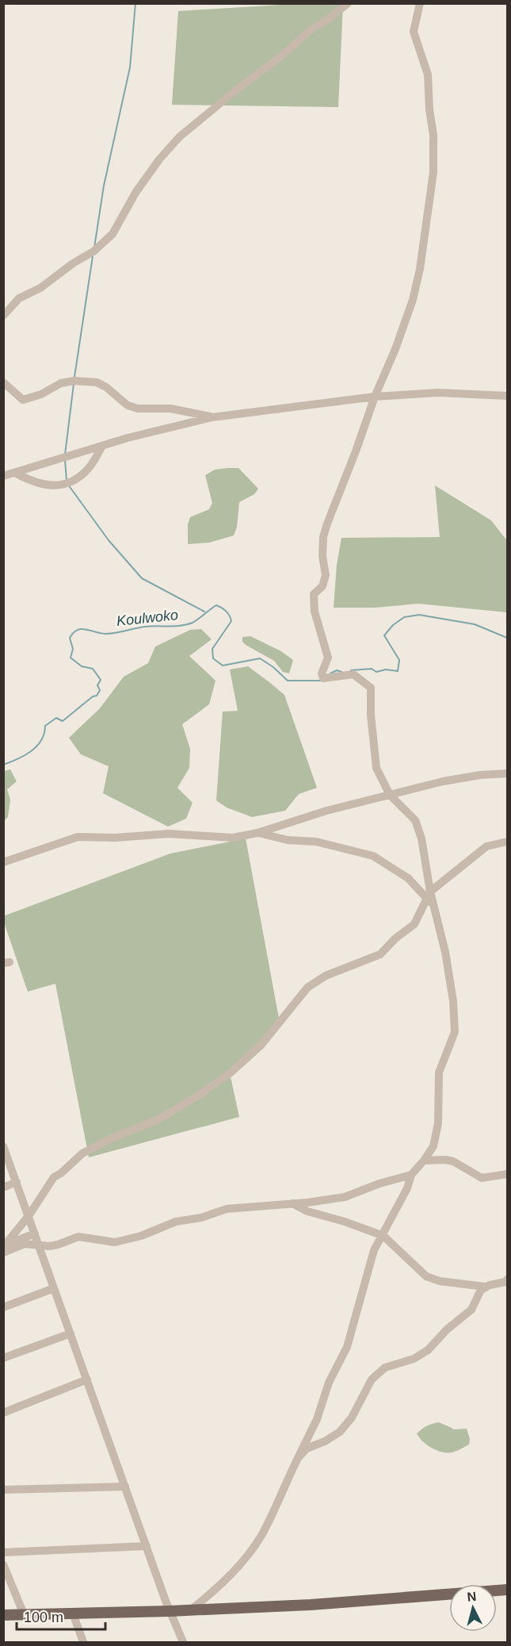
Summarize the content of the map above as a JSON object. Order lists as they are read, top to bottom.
{
  "water": ["Koulwoko"],
  "scale_bar": "100 m",
  "north": "top"
}
